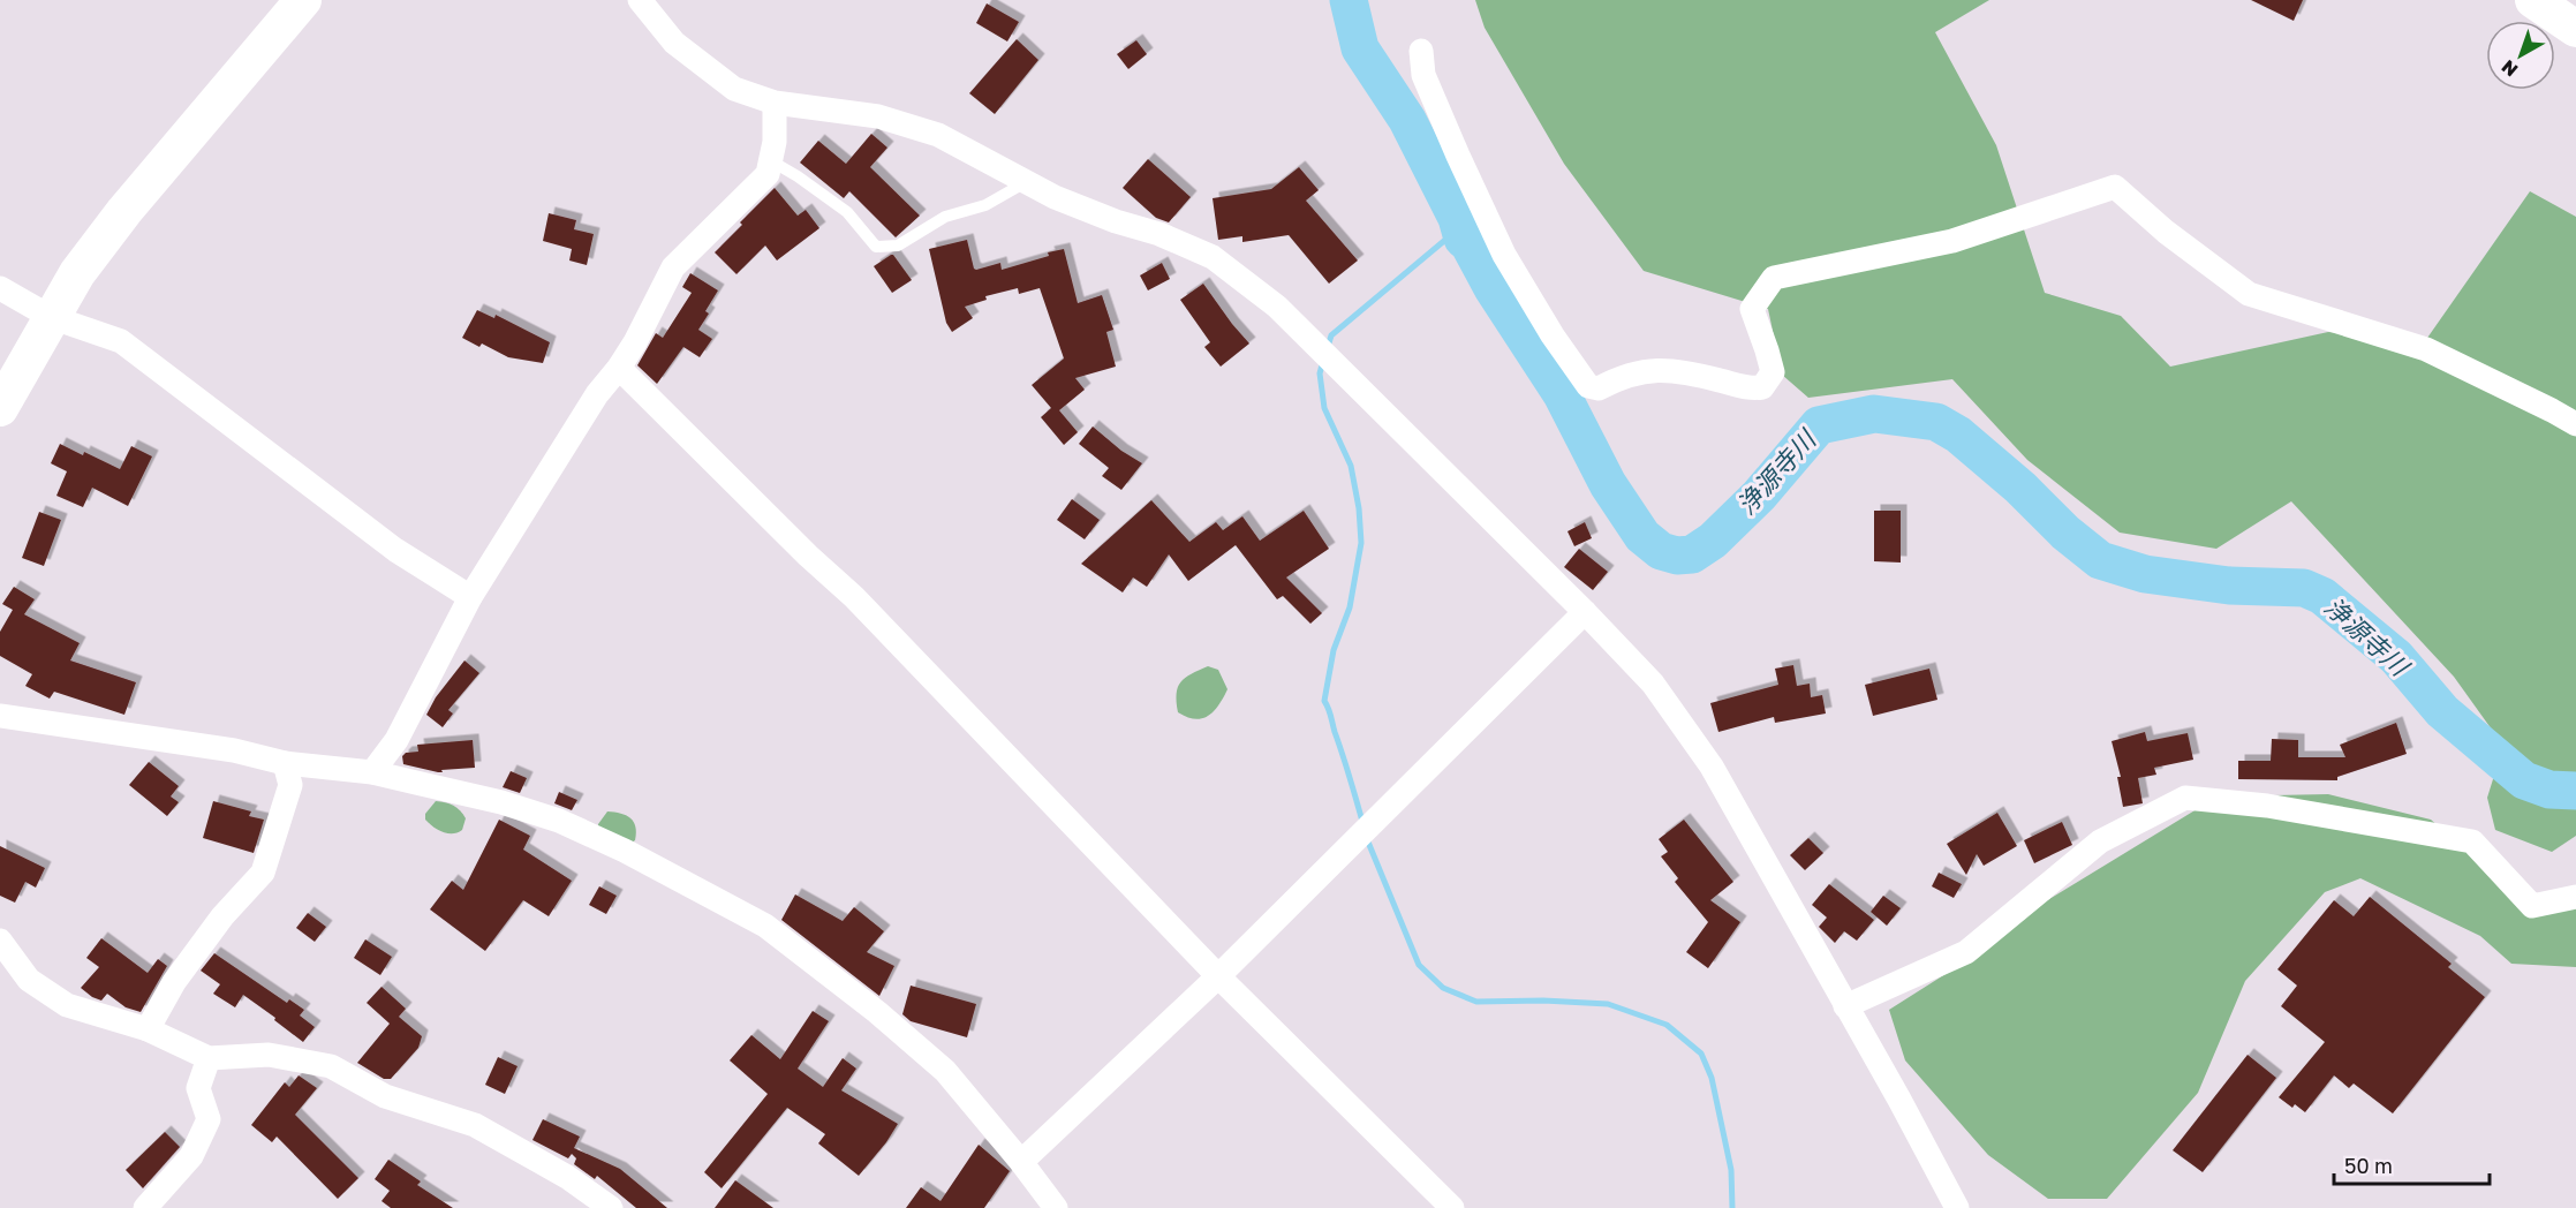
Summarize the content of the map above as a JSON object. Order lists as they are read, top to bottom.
{
  "water": ["浄源寺川"],
  "scale_bar": "50 m",
  "north": "bottom left"
}
